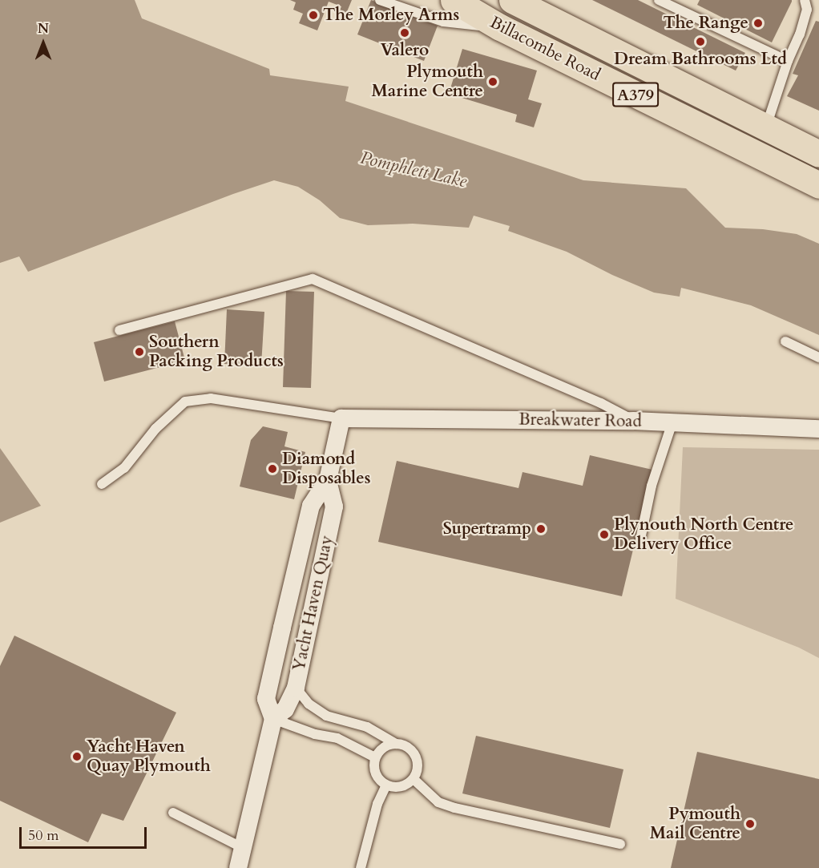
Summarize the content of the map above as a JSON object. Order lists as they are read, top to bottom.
{
  "streets": {
    "main road": ["Billacombe Road", "A379"],
    "street": ["Breakwater Road", "Yacht Haven Quay"]
  },
  "crossings": [
    ["Breakwater Road", "Yacht Haven Quay"]
  ],
  "water": ["Pomphlett Lake"],
  "places": [
    "The Morley Arms",
    "The Range",
    "Valero",
    "Dream Bathrooms Ltd",
    "Plymouth Marine Centre",
    "Southern Packing Products",
    "Diamond Disposables",
    "Supertramp",
    "Plynouth North Centre Delivery Office",
    "Yacht Haven Quay Plymouth",
    "Pymouth Mail Centre"
  ],
  "scale_bar": "50 m",
  "north": "top"
}
